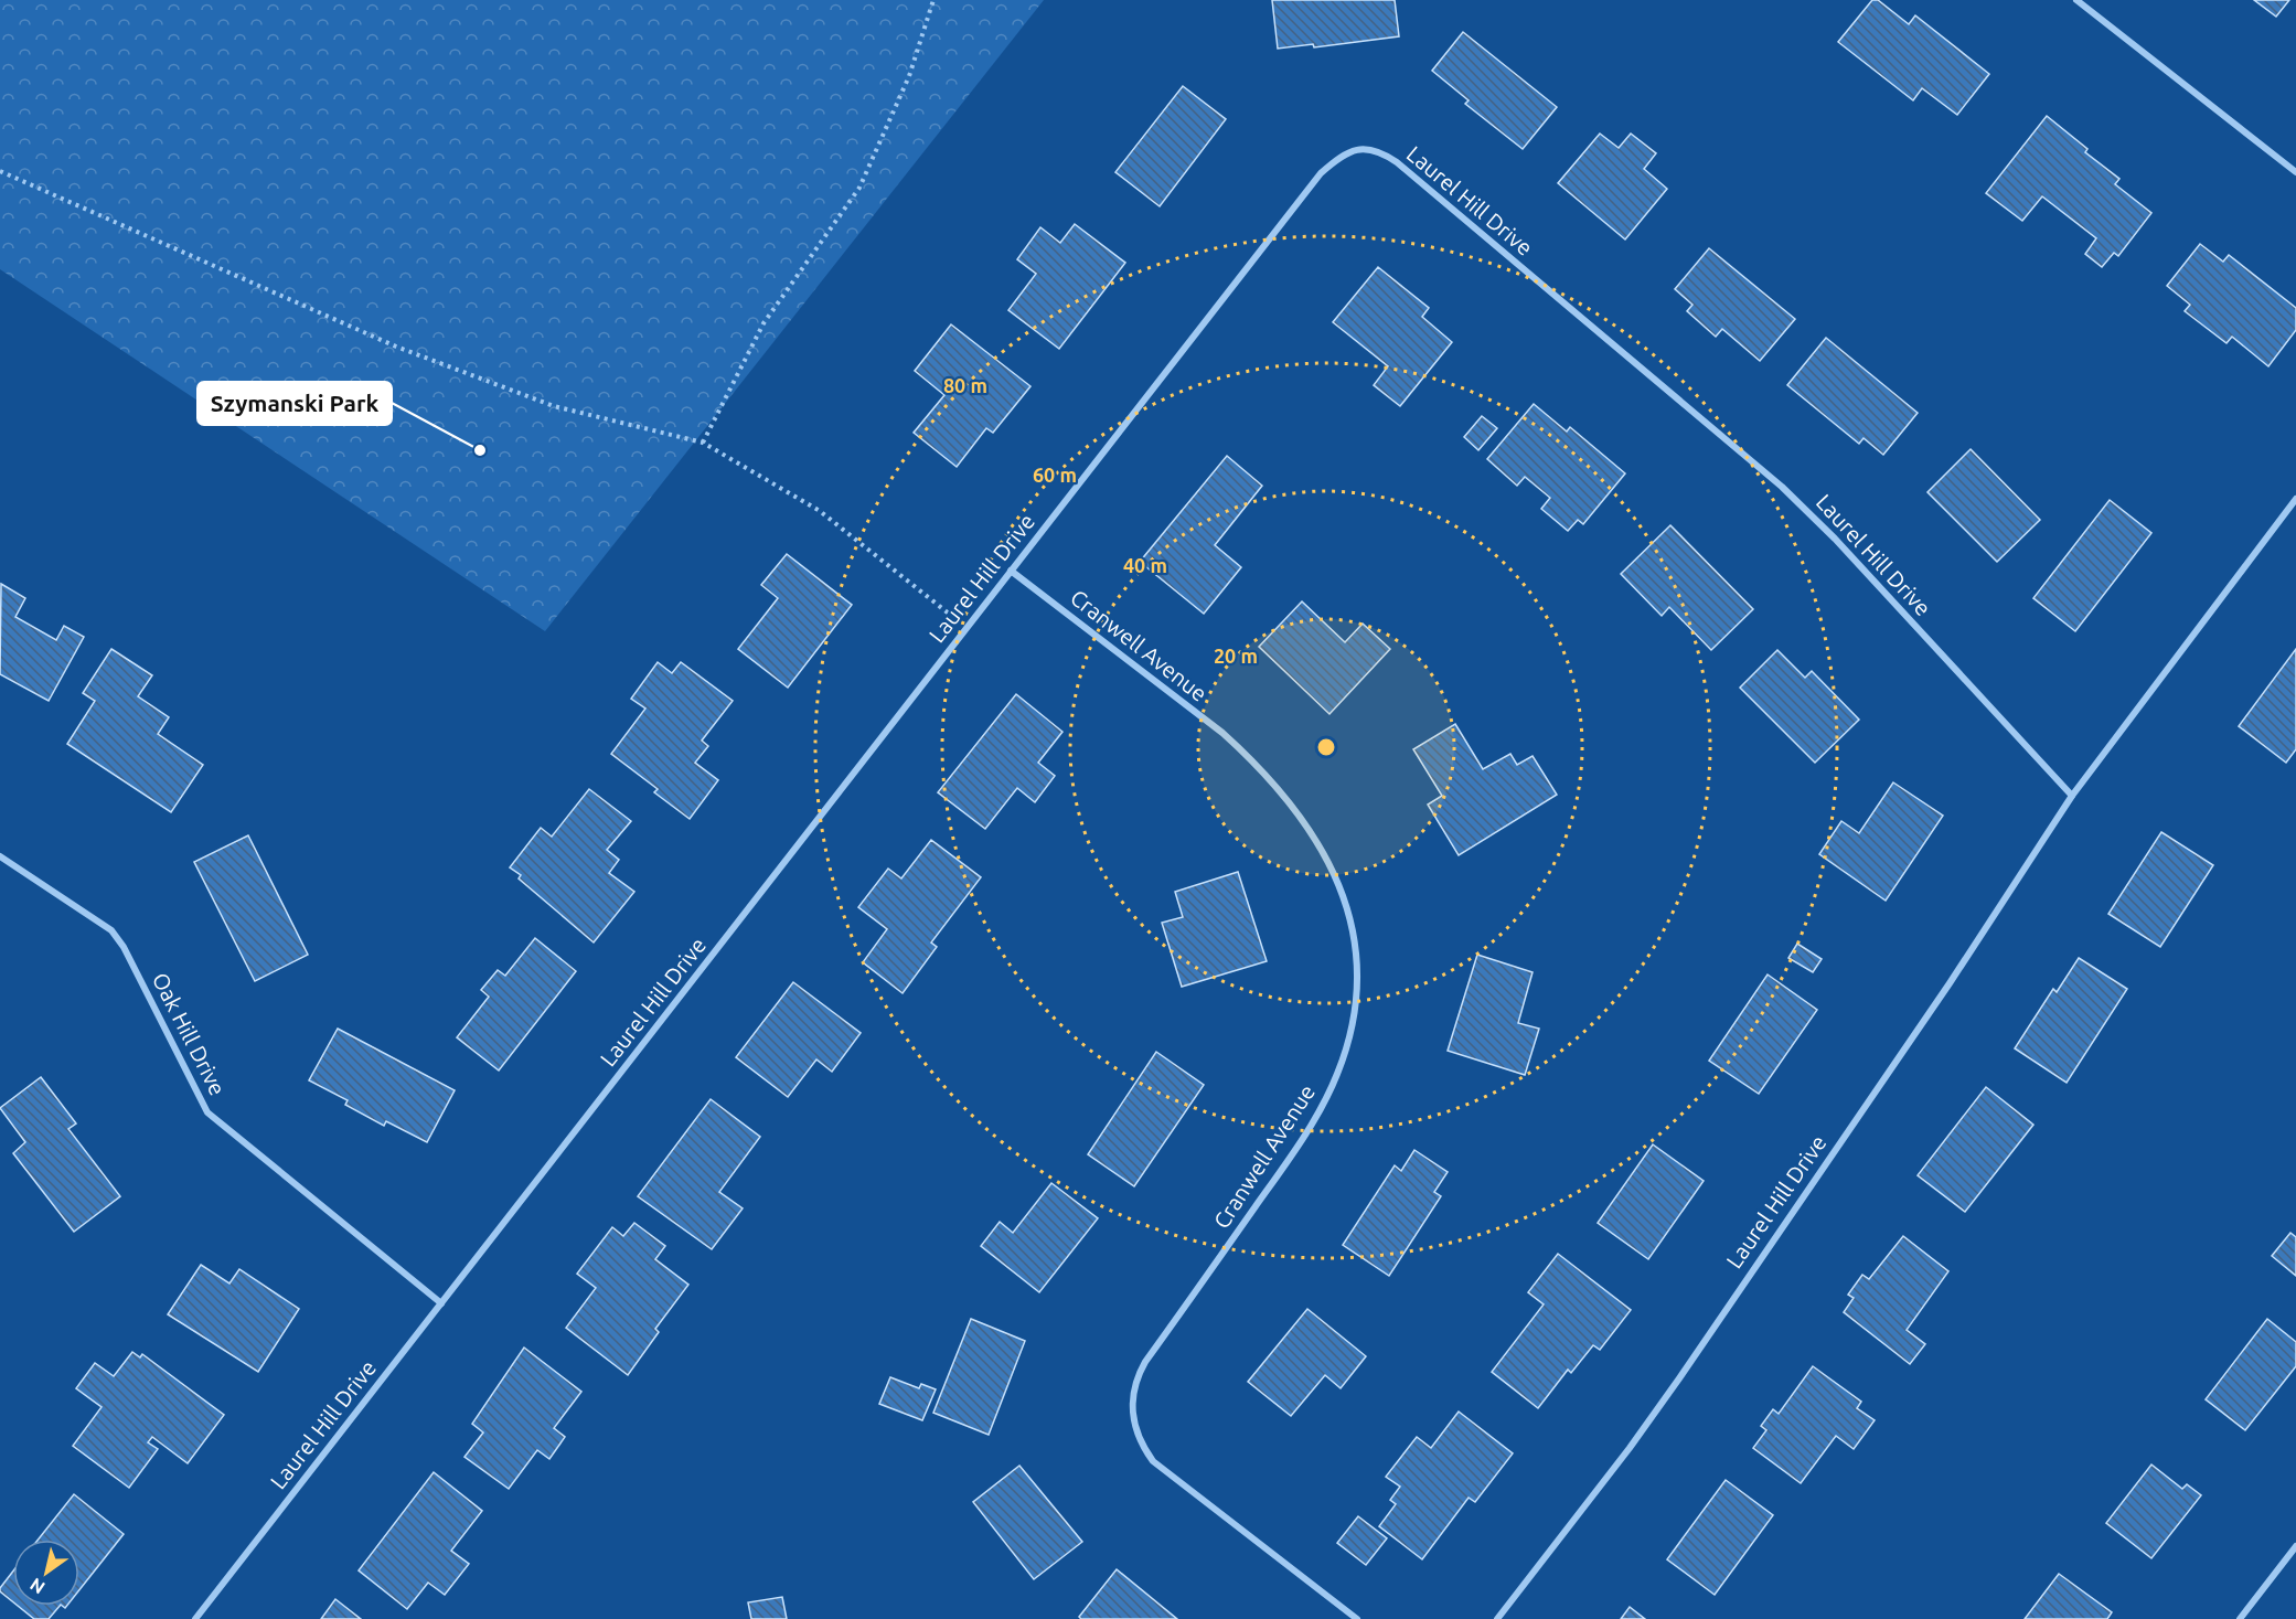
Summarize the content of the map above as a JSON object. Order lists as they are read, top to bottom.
{
  "streets": {
    "street": ["Laurel Hill Drive", "Cranwell Avenue", "Oak Hill Drive"]
  },
  "crossings": [
    ["Laurel Hill Drive", "Cranwell Avenue"],
    ["Laurel Hill Drive", "Oak Hill Drive"]
  ],
  "places": ["Szymanski Park"],
  "north": "bottom left",
  "rings": [
    "80 m",
    "60 m",
    "40 m",
    "20 m"
  ]
}
